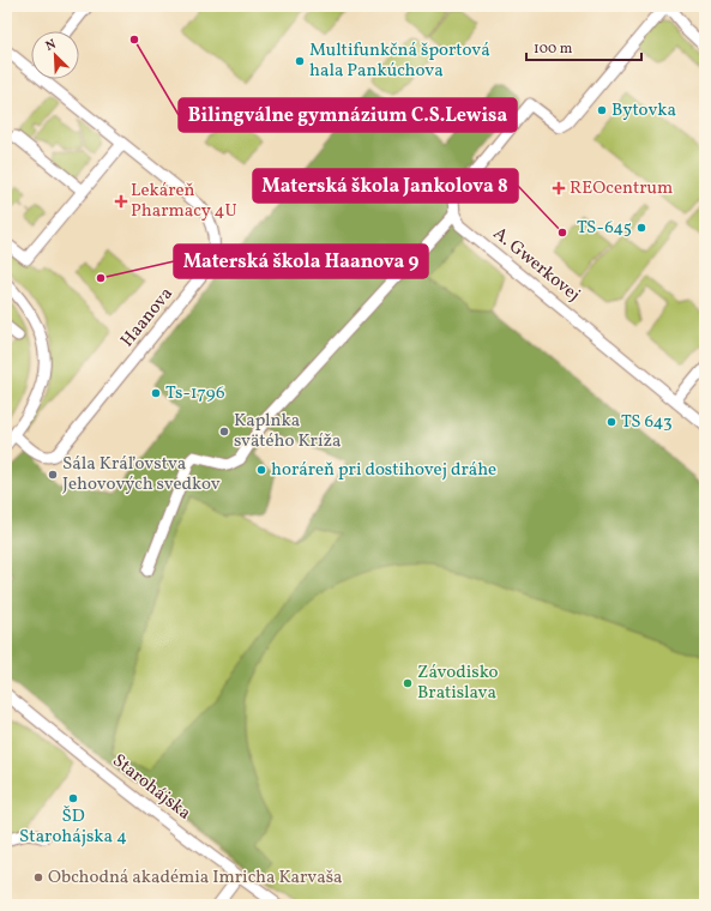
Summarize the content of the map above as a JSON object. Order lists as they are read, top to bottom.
{
  "streets": {
    "street": ["A. Gwerkovej", "Haanova", "Starohájska"]
  },
  "places": {
    "other": [
      "Bilingválne gymnázium C.S.Lewisa",
      "Multifunkčná športová hala Pankúchova",
      "Bytovka",
      "TS-645",
      "Materská škola Jankolova 8",
      "Materská škola Haanova 9",
      "Ts-1796",
      "TS 643",
      "Kaplnka svätého Kríža",
      "horáreň pri dostihovej dráhe",
      "Sála Kráľovstva Jehovových svedkov",
      "Závodisko Bratislava",
      "ŠD Starohájska 4",
      "Obchodná akadémia Imricha Karvaša"
    ],
    "health": ["REOcentrum", "Lekáreň Pharmacy 4U"]
  },
  "scale_bar": "100 m",
  "north": "top left"
}
